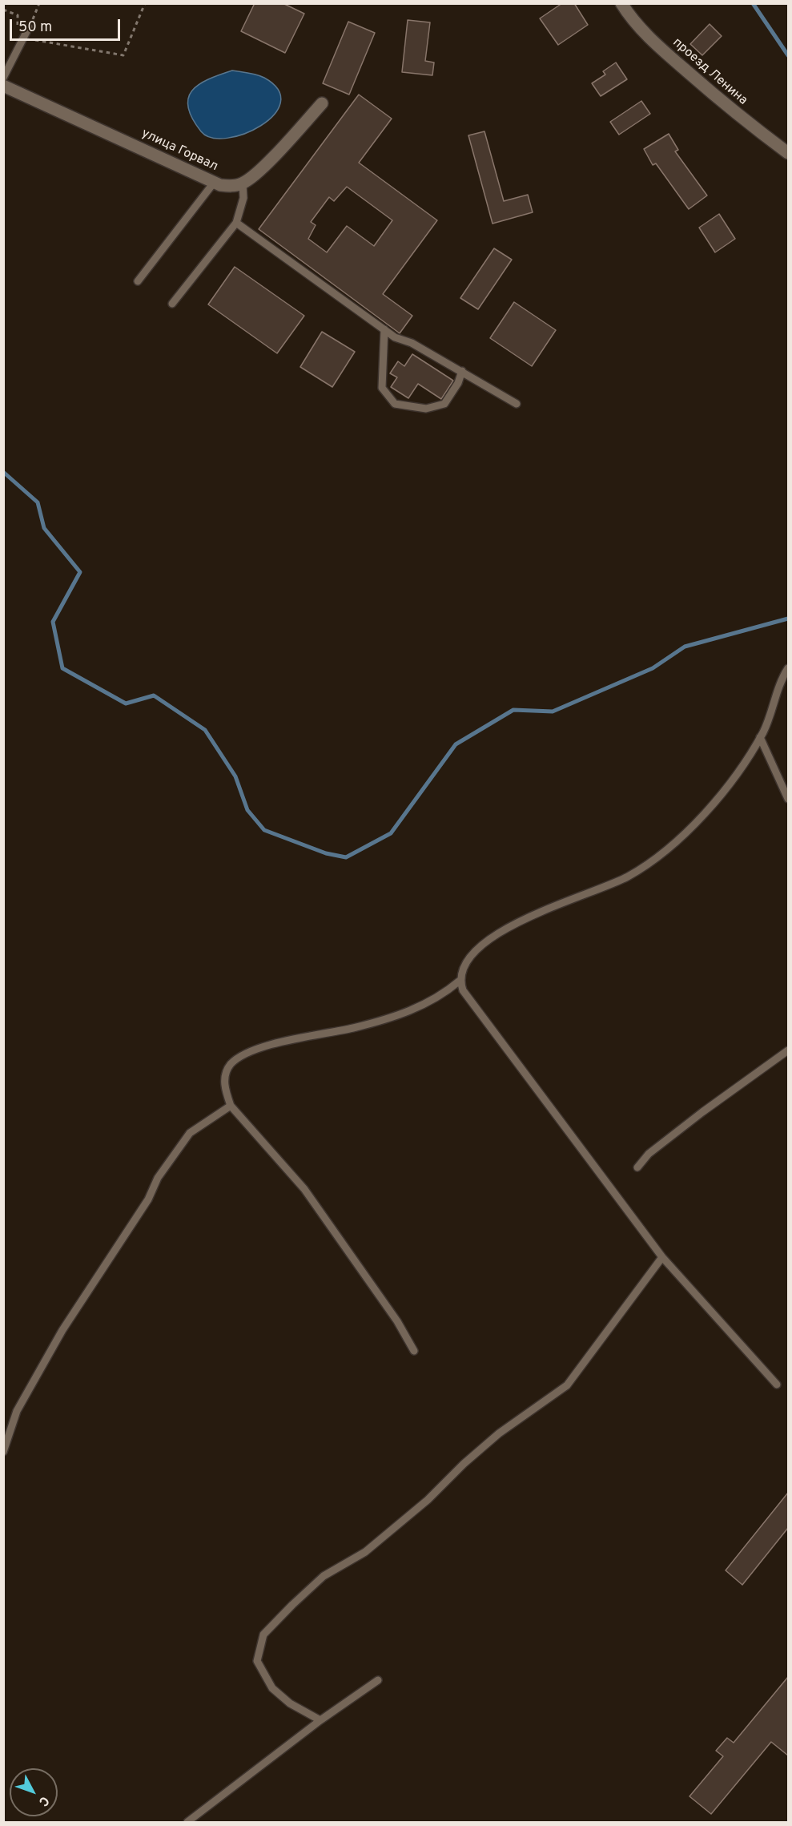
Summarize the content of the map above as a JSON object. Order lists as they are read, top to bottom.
{
  "streets": {
    "street": ["проезд Ленина", "улица Горвал"]
  },
  "scale_bar": "50 m",
  "north": "bottom right"
}
